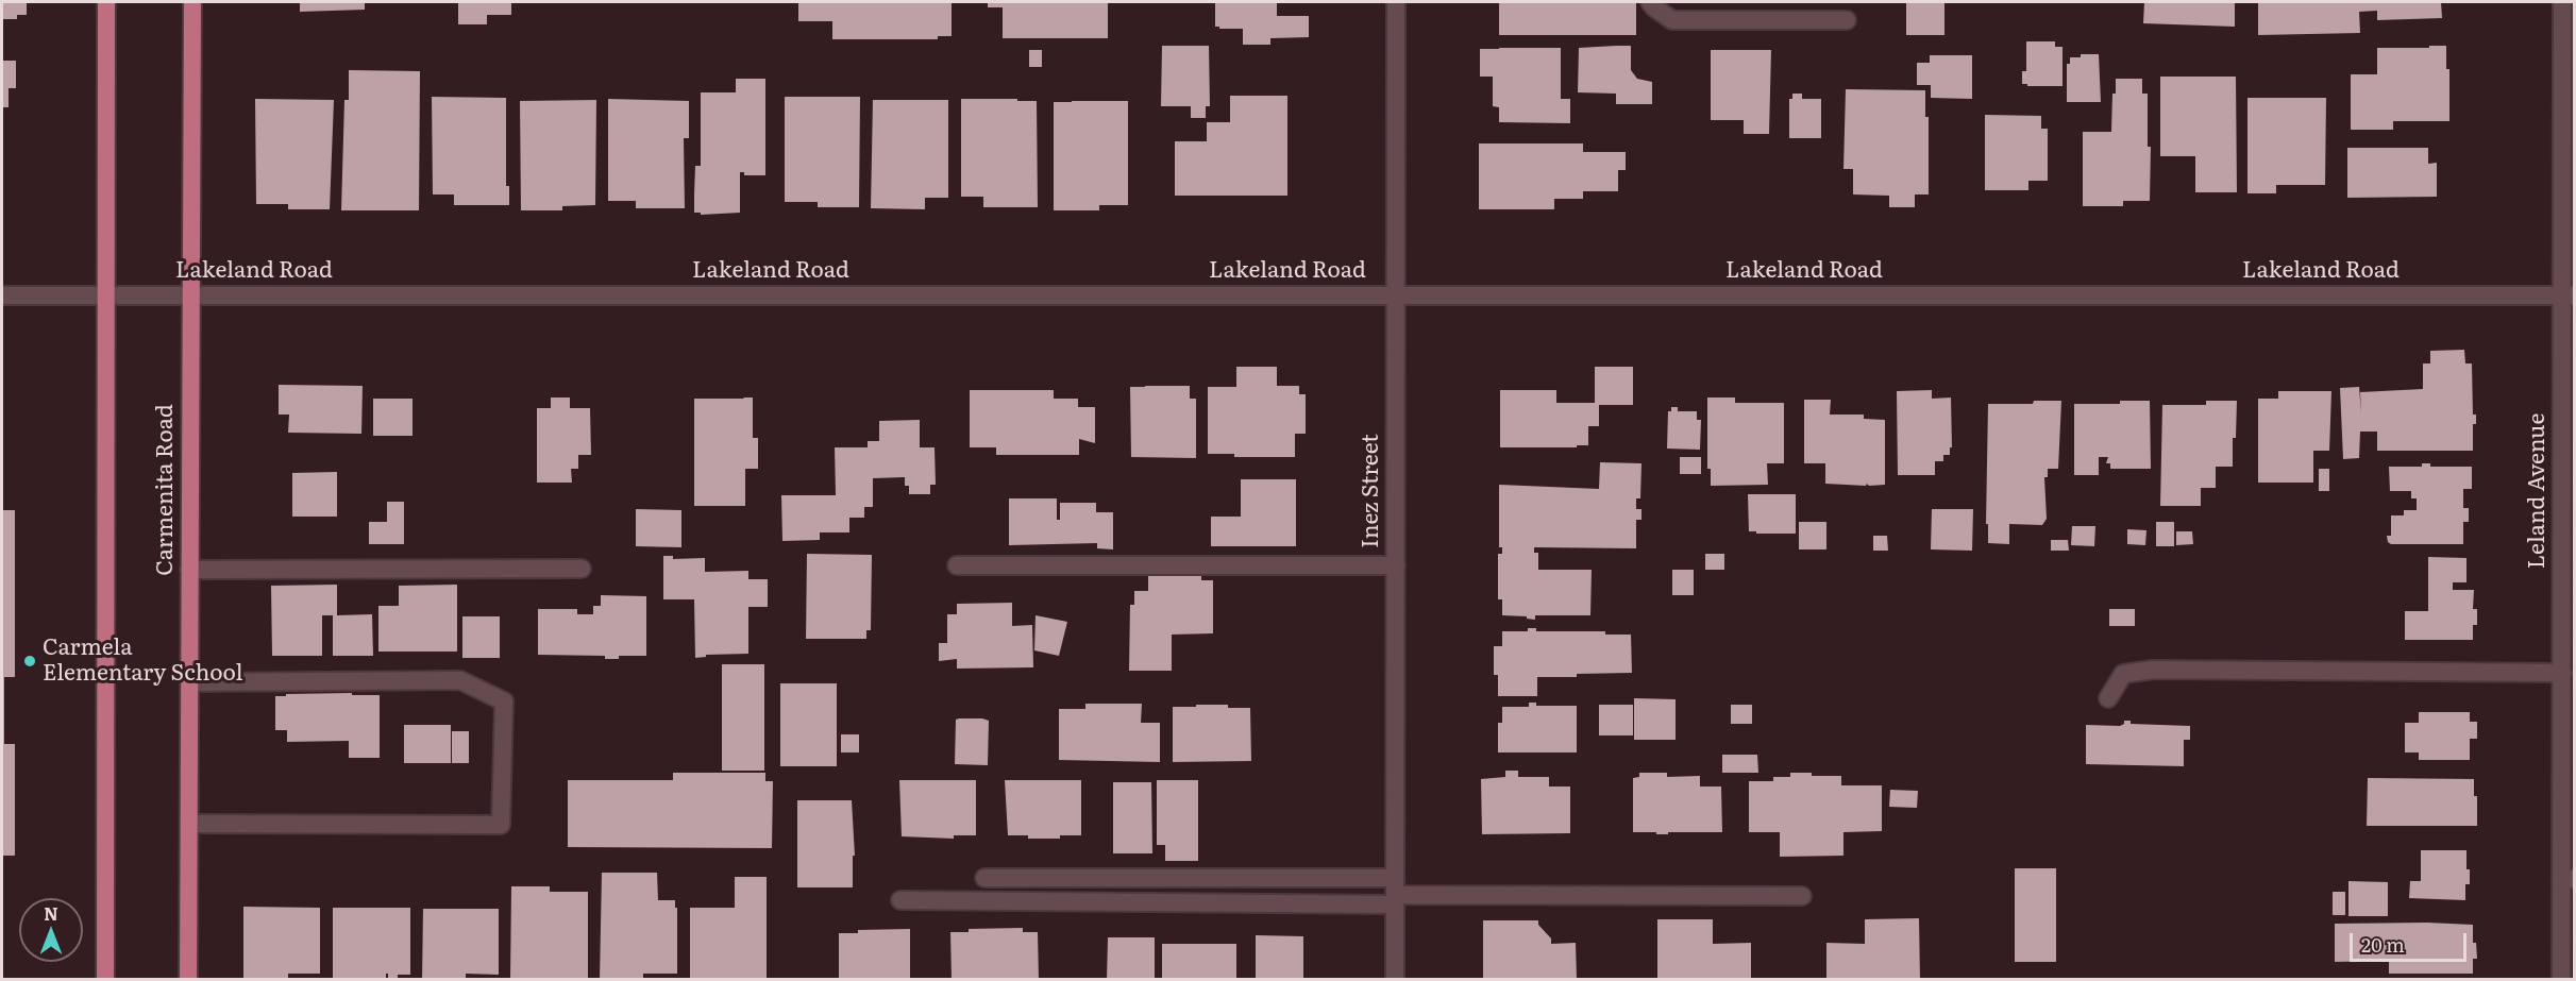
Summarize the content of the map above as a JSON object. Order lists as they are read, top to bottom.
{
  "streets": {
    "main road": ["Carmenita Road"],
    "street": ["Lakeland Road", "Inez Street", "Leland Avenue"]
  },
  "crossings": [
    ["Lakeland Road", "Carmenita Road"],
    ["Lakeland Road", "Inez Street"],
    ["Lakeland Road", "Leland Avenue"]
  ],
  "places": ["Carmela Elementary School"],
  "scale_bar": "20 m",
  "north": "top"
}
